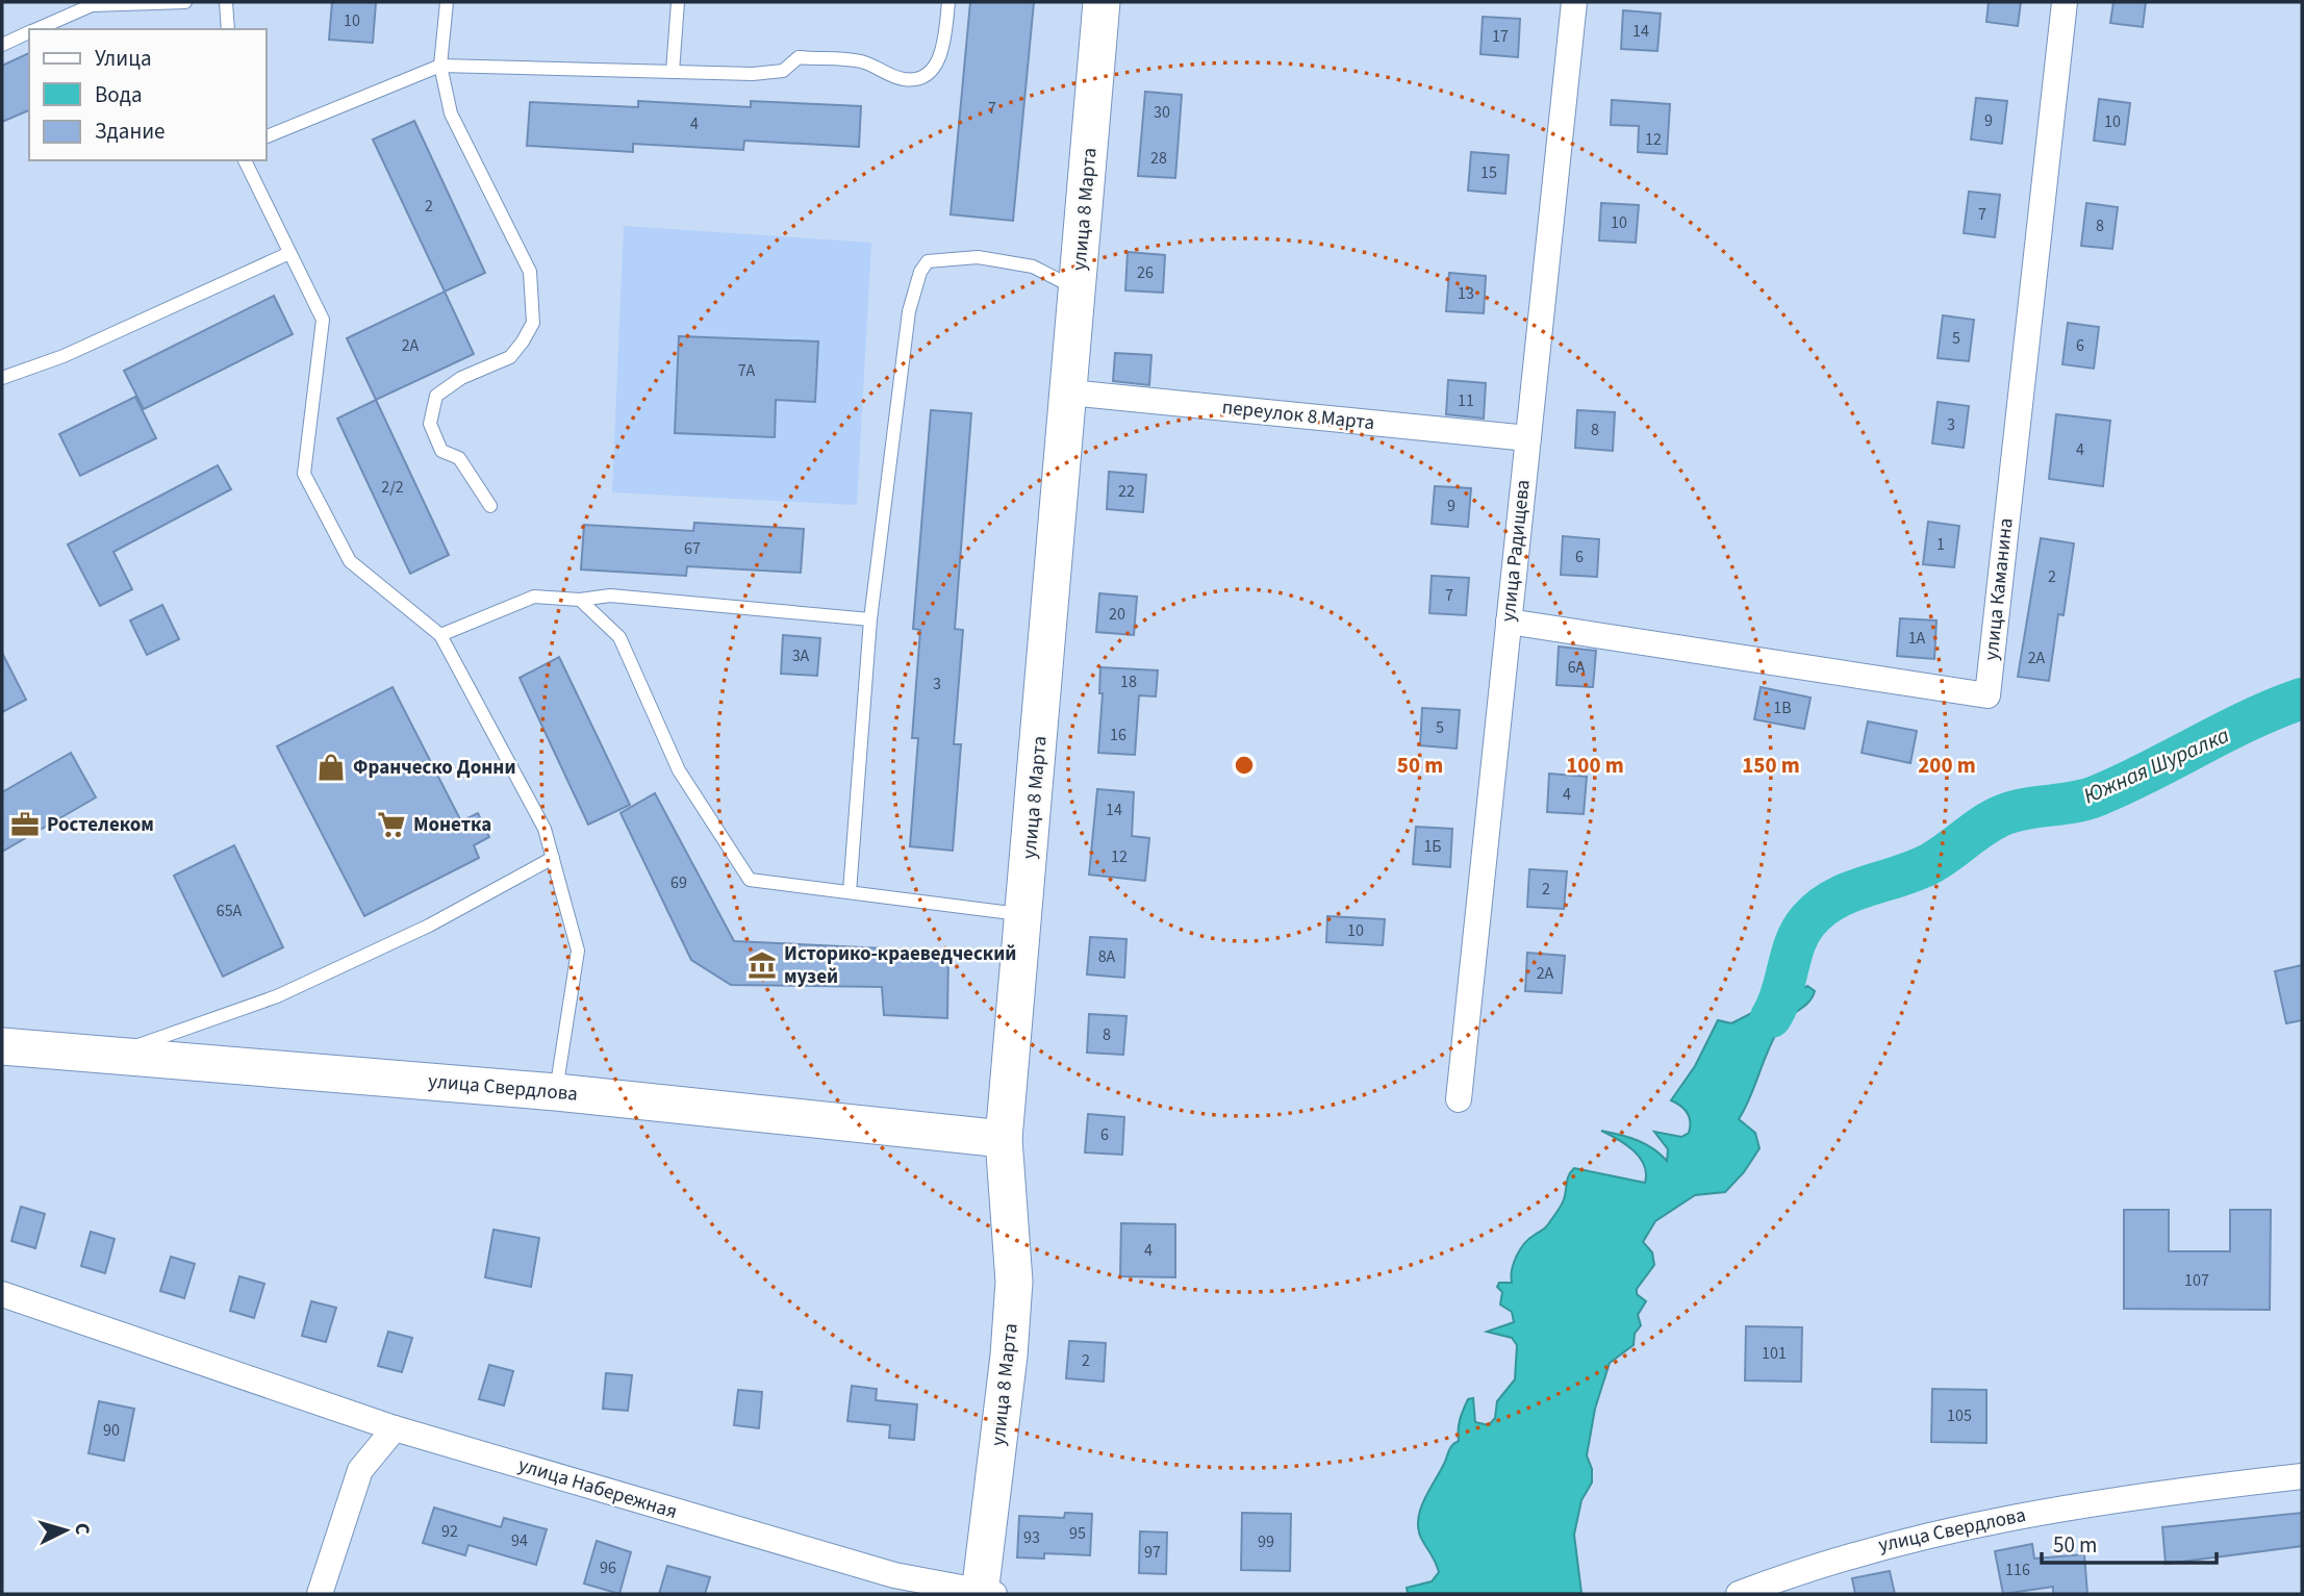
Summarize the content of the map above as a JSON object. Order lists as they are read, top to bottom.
{
  "streets": {
    "street": [
      "улица 8 Марта",
      "переулок 8 Марта",
      "улица Радищева",
      "улица Каманина",
      "улица Свердлова",
      "улица Набережная"
    ]
  },
  "crossings": [
    ["улица 8 Марта", "переулок 8 Марта"],
    ["улица 8 Марта", "улица Свердлова"],
    ["улица 8 Марта", "улица Набережная"],
    ["переулок 8 Марта", "улица Радищева"],
    ["улица Радищева", "улица Каманина"]
  ],
  "water": ["Южная Шуралка"],
  "places": {
    "shop": ["Франческо Донни"],
    "office": ["Ростелеком"],
    "supermarket": ["Монетка"],
    "museum": ["Историко-краеведческий музей"]
  },
  "house_numbers": [
    "10",
    "14",
    "17",
    "7",
    "30",
    "9",
    "10",
    "4",
    "12",
    "28",
    "15",
    "2",
    "7",
    "10",
    "8",
    "26",
    "13",
    "5",
    "2А",
    "6",
    "7А",
    "11",
    "3",
    "8",
    "4",
    "2/2",
    "22",
    "9",
    "1",
    "67",
    "6",
    "2",
    "7",
    "20",
    "1А",
    "3А",
    "2А",
    "6А",
    "18",
    "3",
    "1В",
    "5",
    "16",
    "4",
    "14",
    "1Б",
    "12",
    "69",
    "2",
    "65А",
    "10",
    "8А",
    "2А",
    "8",
    "6",
    "4",
    "107",
    "101",
    "2",
    "105",
    "90",
    "92",
    "95",
    "93",
    "94",
    "99",
    "97",
    "96",
    "116"
  ],
  "legend": ["Улица", "Вода", "Здание"],
  "scale_bar": "50 m",
  "north": "right",
  "rings": [
    "50 m",
    "100 m",
    "150 m",
    "200 m"
  ]
}
